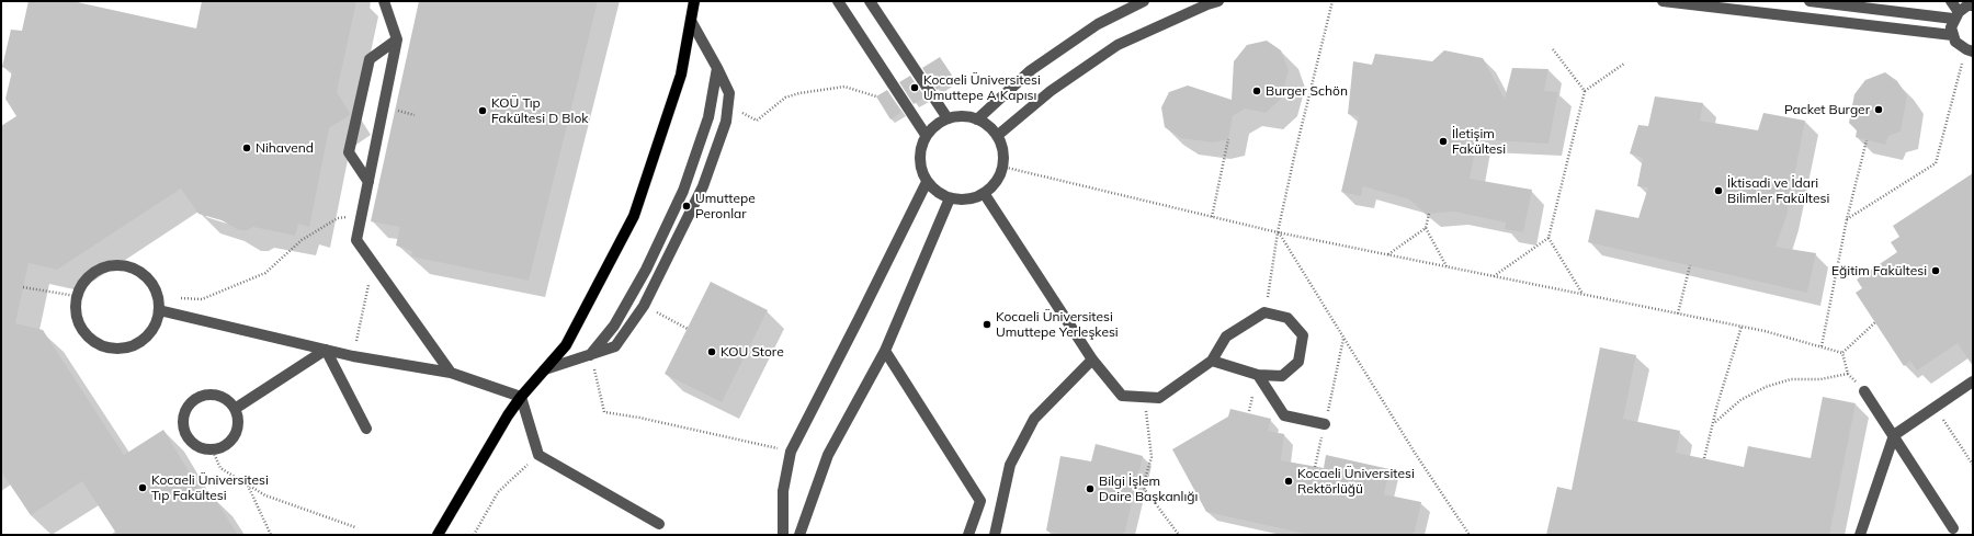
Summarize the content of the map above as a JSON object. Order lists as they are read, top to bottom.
{
  "places": [
    "Kocaeli Üniversitesi Umuttepe A Kapısı",
    "Burger Schön",
    "Packet Burger",
    "KOÜ Tıp Fakültesi D Blok",
    "İletişim Fakültesi",
    "Nihavend",
    "İktisadi ve İdari Bilimler Fakültesi",
    "Umuttepe Peronlar",
    "Eğitim Fakültesi",
    "Kocaeli Üniversitesi Umuttepe Yerleşkesi",
    "KOU Store",
    "Kocaeli Üniversitesi Rektörlüğü",
    "Kocaeli Üniversitesi Tıp Fakültesi",
    "Bilgi İşlem Daire Başkanlığı"
  ]
}
